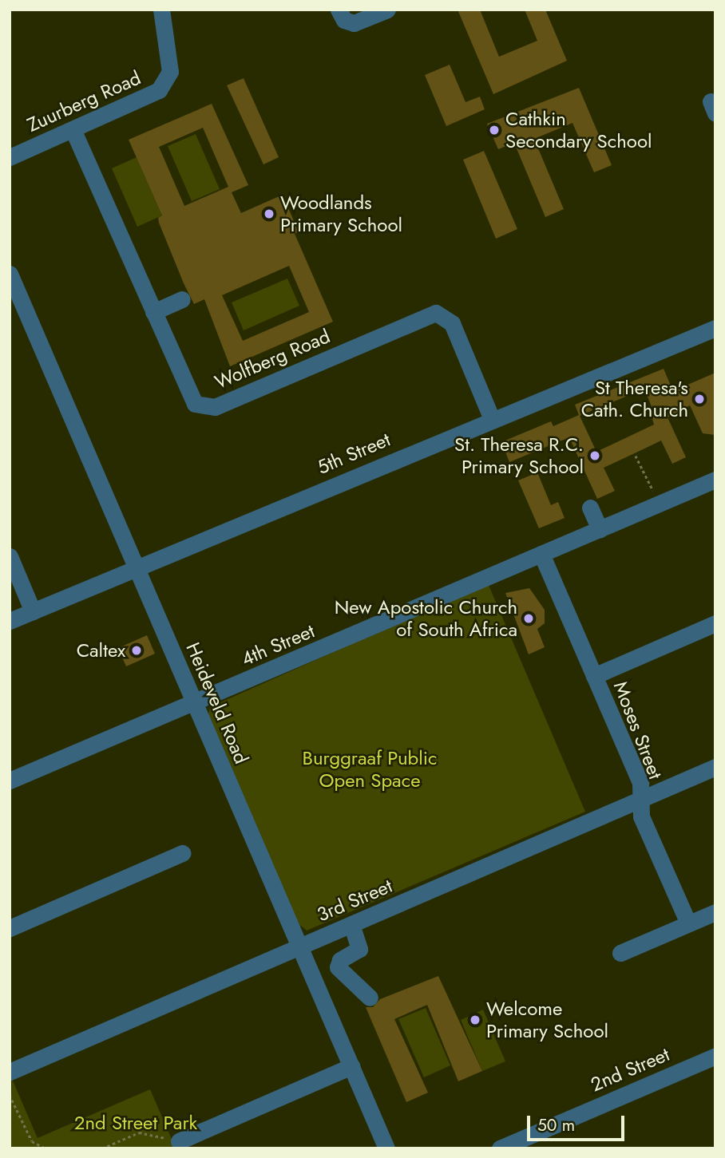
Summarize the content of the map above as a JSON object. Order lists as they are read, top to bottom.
{
  "streets": {
    "street": [
      "Zuurberg Road",
      "Wolfberg Road",
      "5th Street",
      "4th Street",
      "Heideveld Road",
      "Moses Street",
      "3rd Street",
      "2nd Street"
    ]
  },
  "crossings": [
    ["Zuurberg Road", "Wolfberg Road"],
    ["Wolfberg Road", "5th Street"],
    ["5th Street", "Heideveld Road"],
    ["4th Street", "Heideveld Road"],
    ["4th Street", "Moses Street"],
    ["Heideveld Road", "3rd Street"],
    ["Moses Street", "3rd Street"]
  ],
  "parks": ["Burggraaf Public Open Space", "2nd Street Park"],
  "places": [
    "Cathkin Secondary School",
    "Woodlands Primary School",
    "St Theresa's Cath. Church",
    "St. Theresa R.C. Primary School",
    "New Apostolic Church of South Africa",
    "Caltex",
    "Welcome Primary School"
  ],
  "scale_bar": "50 m"
}
